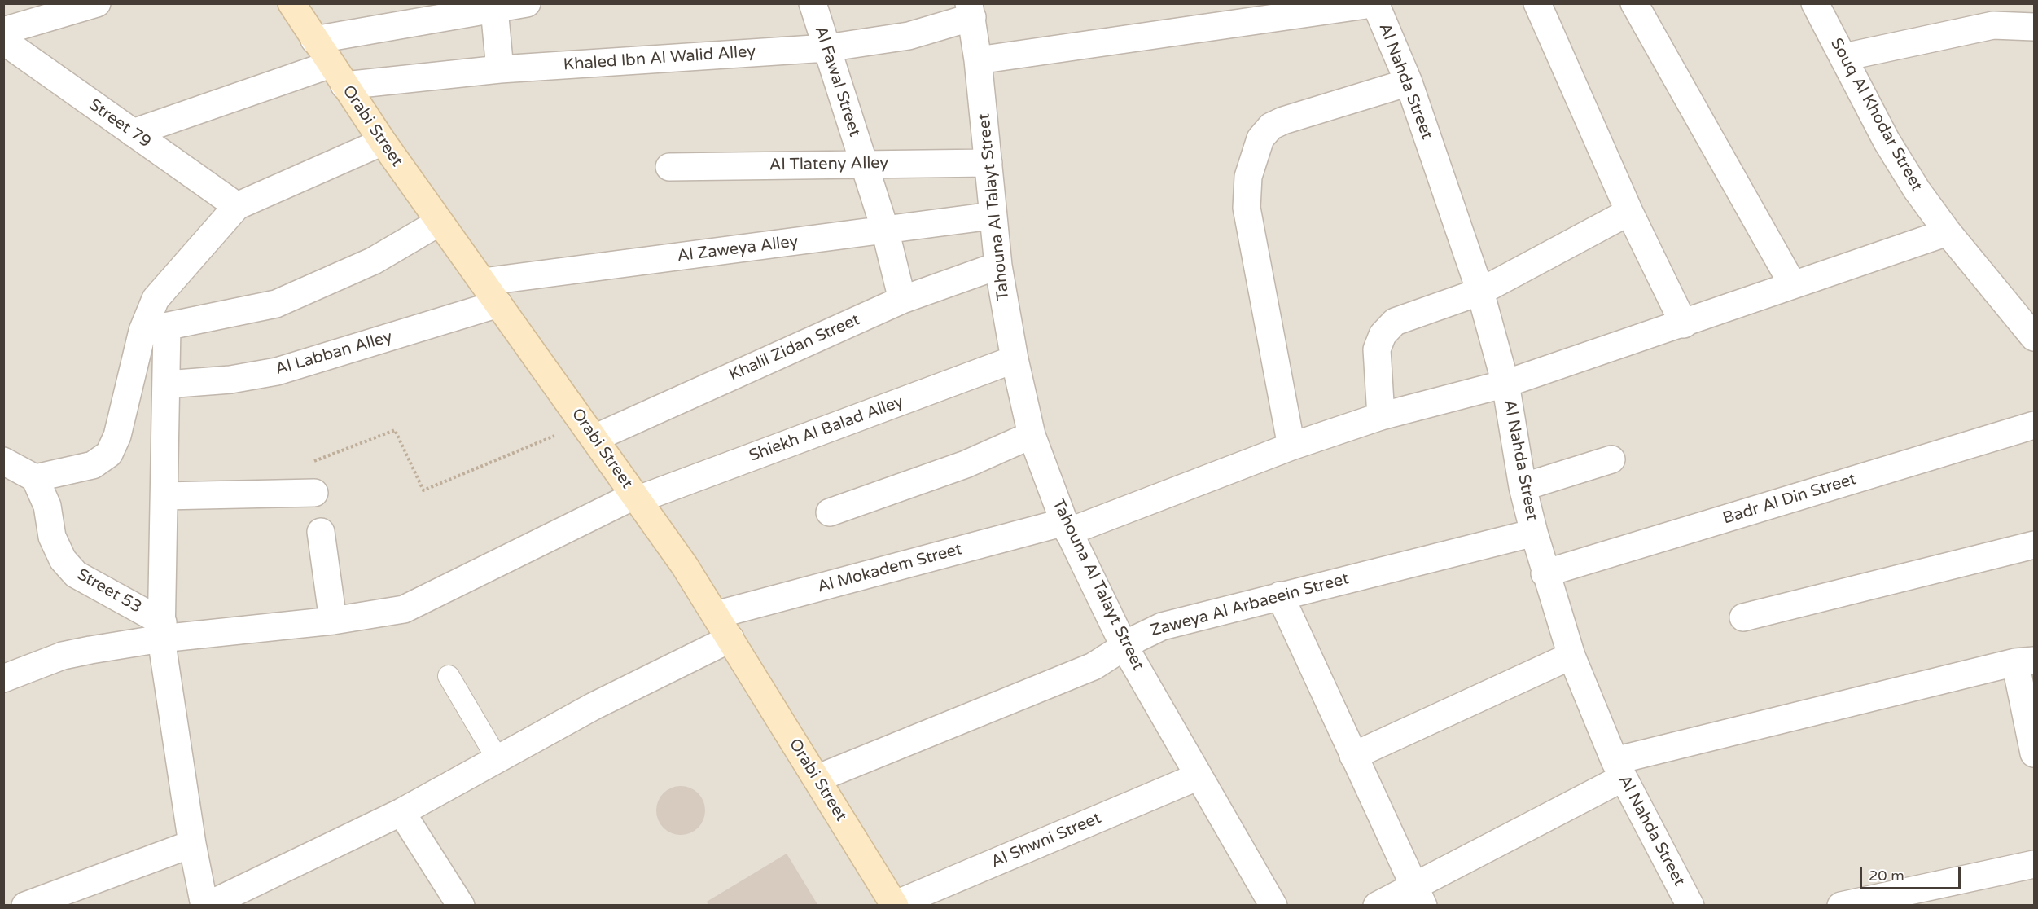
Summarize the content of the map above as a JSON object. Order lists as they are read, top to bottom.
{
  "streets": {
    "street": [
      "Khaled Ibn Al Walid Alley",
      "Al Fawal Street",
      "Al Nahda Street",
      "Souq Al Khodar Street",
      "Street 79",
      "Orabi Street",
      "Al Tlateny Alley",
      "Tahouna Al Talayt Street",
      "Al Zaweya Alley",
      "Khalil Zidan Street",
      "Al Labban Alley",
      "Shiekh Al Balad Alley",
      "Badr Al Din Street",
      "Al Mokadem Street",
      "Street 53",
      "Zaweya Al Arbaeein Street",
      "Al Shwni Street"
    ]
  },
  "crossings": [
    ["Khaled Ibn Al Walid Alley", "Al Fawal Street"],
    ["Khaled Ibn Al Walid Alley", "Street 79"],
    ["Khaled Ibn Al Walid Alley", "Orabi Street"],
    ["Khaled Ibn Al Walid Alley", "Tahouna Al Talayt Street"],
    ["Al Fawal Street", "Al Tlateny Alley"],
    ["Al Fawal Street", "Al Zaweya Alley"],
    ["Al Fawal Street", "Khalil Zidan Street"],
    ["Al Nahda Street", "Badr Al Din Street"],
    ["Al Nahda Street", "Al Mokadem Street"],
    ["Al Nahda Street", "Zaweya Al Arbaeein Street"],
    ["Souq Al Khodar Street", "Al Mokadem Street"],
    ["Orabi Street", "Al Zaweya Alley"],
    ["Orabi Street", "Khalil Zidan Street"],
    ["Orabi Street", "Al Labban Alley"],
    ["Orabi Street", "Shiekh Al Balad Alley"],
    ["Orabi Street", "Al Mokadem Street"],
    ["Orabi Street", "Zaweya Al Arbaeein Street"],
    ["Orabi Street", "Al Shwni Street"],
    ["Al Tlateny Alley", "Tahouna Al Talayt Street"],
    ["Tahouna Al Talayt Street", "Al Zaweya Alley"],
    ["Tahouna Al Talayt Street", "Khalil Zidan Street"],
    ["Tahouna Al Talayt Street", "Shiekh Al Balad Alley"],
    ["Tahouna Al Talayt Street", "Al Mokadem Street"],
    ["Tahouna Al Talayt Street", "Zaweya Al Arbaeein Street"],
    ["Tahouna Al Talayt Street", "Al Shwni Street"],
    ["Shiekh Al Balad Alley", "Street 53"]
  ],
  "scale_bar": "20 m"
}
